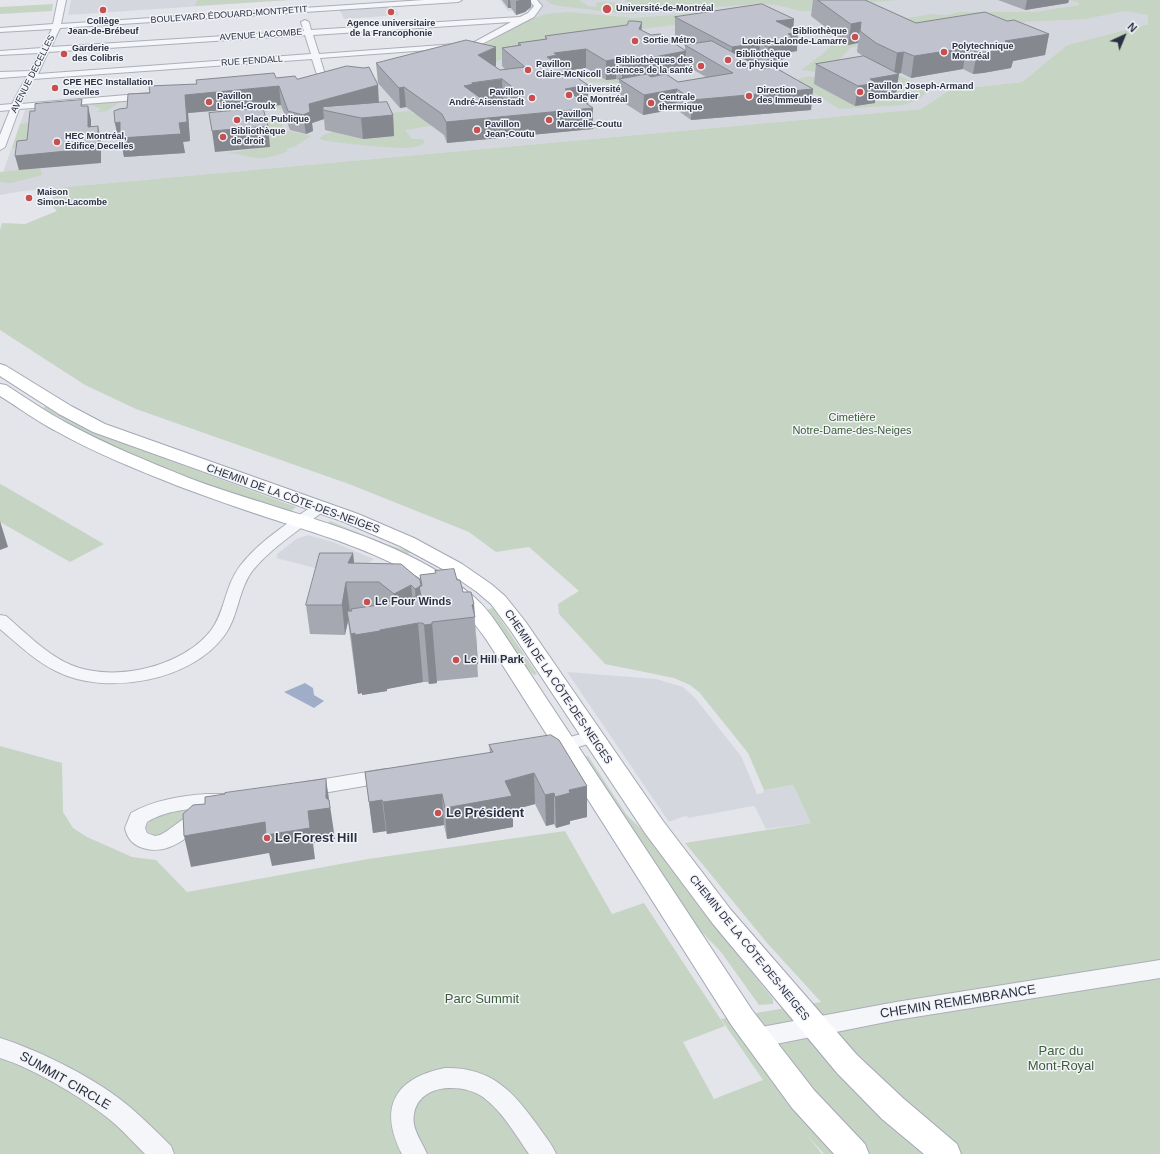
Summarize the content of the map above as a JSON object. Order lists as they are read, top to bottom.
{
  "streets": {
    "main road": ["CHEMIN DE LA CÔTE-DES-NEIGES"],
    "street": [
      "BOULEVARD ÉDOUARD-MONTPETIT",
      "AVENUE LACOMBE",
      "RUE FENDALL",
      "AVENUE DECELLES",
      "CHEMIN REMEMBRANCE",
      "SUMMIT CIRCLE"
    ]
  },
  "crossings": [
    ["BOULEVARD ÉDOUARD-MONTPETIT", "AVENUE DECELLES"],
    ["AVENUE LACOMBE", "AVENUE DECELLES"],
    ["RUE FENDALL", "AVENUE DECELLES"],
    ["CHEMIN DE LA CÔTE-DES-NEIGES", "CHEMIN REMEMBRANCE"]
  ],
  "parks": ["Cimetière Notre-Dame-des-Neiges", "Parc Summit", "Parc du Mont-Royal"],
  "places": [
    "Université-de-Montréal",
    "Collège Jean-de-Brébeuf",
    "Agence universitaire de la Francophonie",
    "Bibliothèque Louise-Lalonde-Lamarre",
    "Sortie Métro",
    "Polytechnique Montréal",
    "Garderie des Colibris",
    "Bibliothèque de physique",
    "Bibliothèques des sciences de la santé",
    "Pavillon Claire-McNicoll",
    "CPE HEC Installation Decelles",
    "Pavillon Joseph-Armand Bombardier",
    "Université de Montréal",
    "Direction des Immeubles",
    "Pavillon André-Aisenstadt",
    "Pavillon Lionel-Groulx",
    "Centrale thermique",
    "Place Publique",
    "Pavillon Marcelle-Coutu",
    "Pavillon Jean-Coutu",
    "Bibliothèque de droit",
    "HEC Montréal, Édifice Decelles",
    "Maison Simon-Lacombe",
    "Le Four Winds",
    "Le Hill Park",
    "Le Président",
    "Le Forest Hill"
  ],
  "north": "top right"
}
